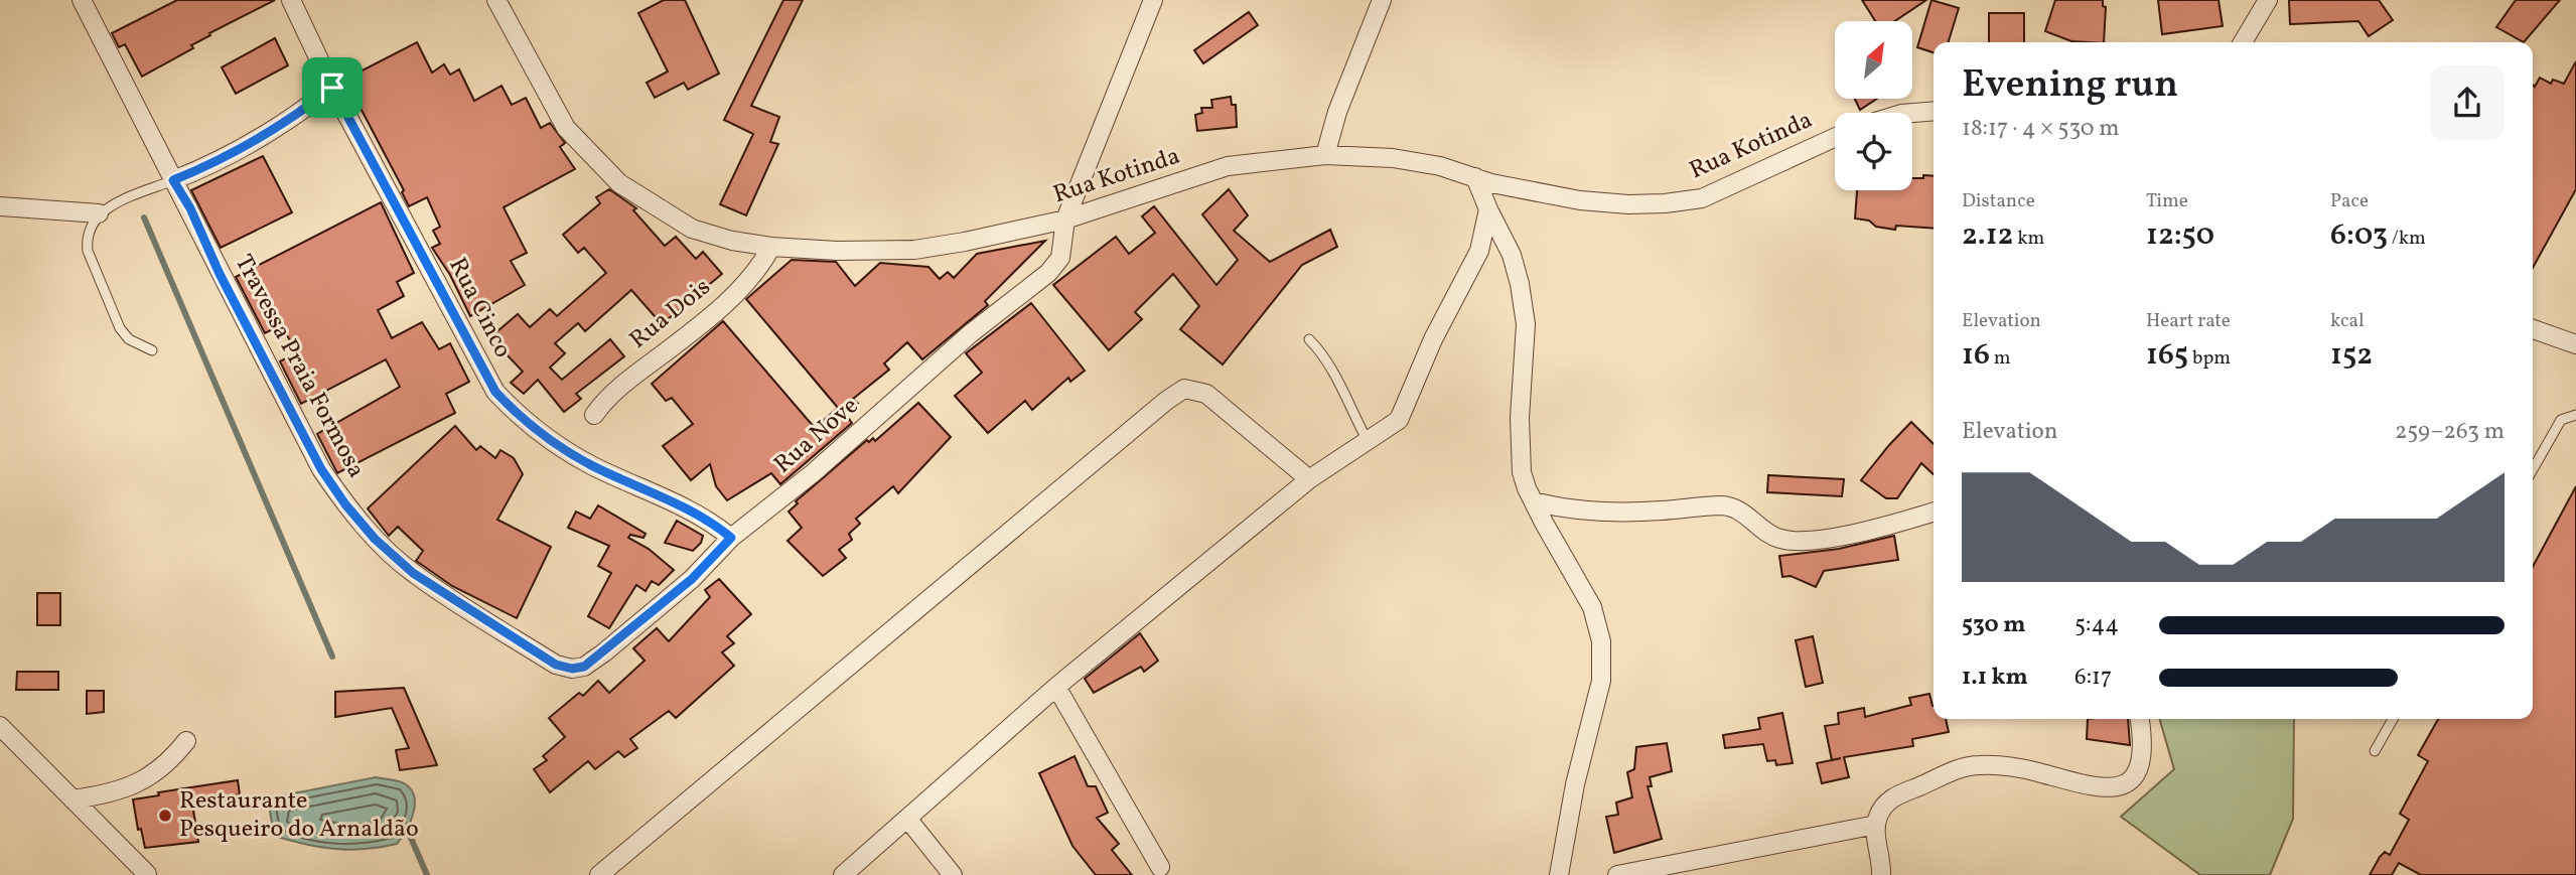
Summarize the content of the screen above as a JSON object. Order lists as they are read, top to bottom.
{
  "streets": {
    "street": [
      "Rua Kotinda",
      "Rua Cinco",
      "Rua Dois",
      "Travessa Praia Formosa",
      "Rua Nove"
    ]
  },
  "crossings": [
    ["Rua Kotinda", "Rua Dois"],
    ["Rua Kotinda", "Rua Nove"],
    ["Rua Cinco", "Rua Nove"],
    ["Travessa Praia Formosa", "Rua Nove"]
  ],
  "places": ["Restaurante Pesqueiro do Arnaldão"],
  "north": "top right",
  "page": {
    "heading": ["Evening run", "18:17 · 4 × 530 m"],
    "stats": [
      ["Distance", "2.12 km"],
      ["Time", "12:50"],
      ["Pace", "6:03 /km"],
      ["Elevation", "16 m"],
      ["Heart rate", "165 bpm"],
      ["kcal", "152"]
    ],
    "chart": ["Elevation", "259–263 m"],
    "list": [
      {
        "name": "530 m",
        "note": "5:44"
      },
      {
        "name": "1.1 km",
        "note": "6:17"
      }
    ]
  }
}
